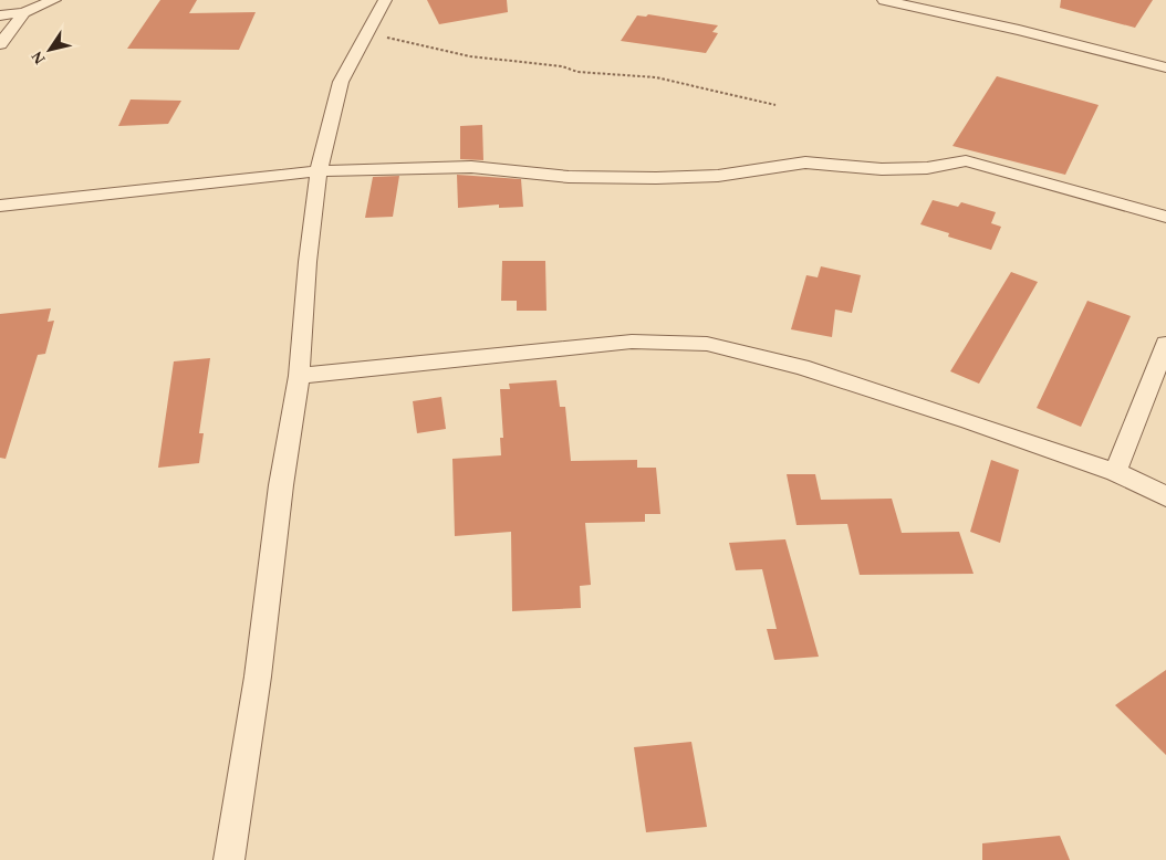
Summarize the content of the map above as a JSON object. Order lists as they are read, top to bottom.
{
  "north": "bottom left"
}
